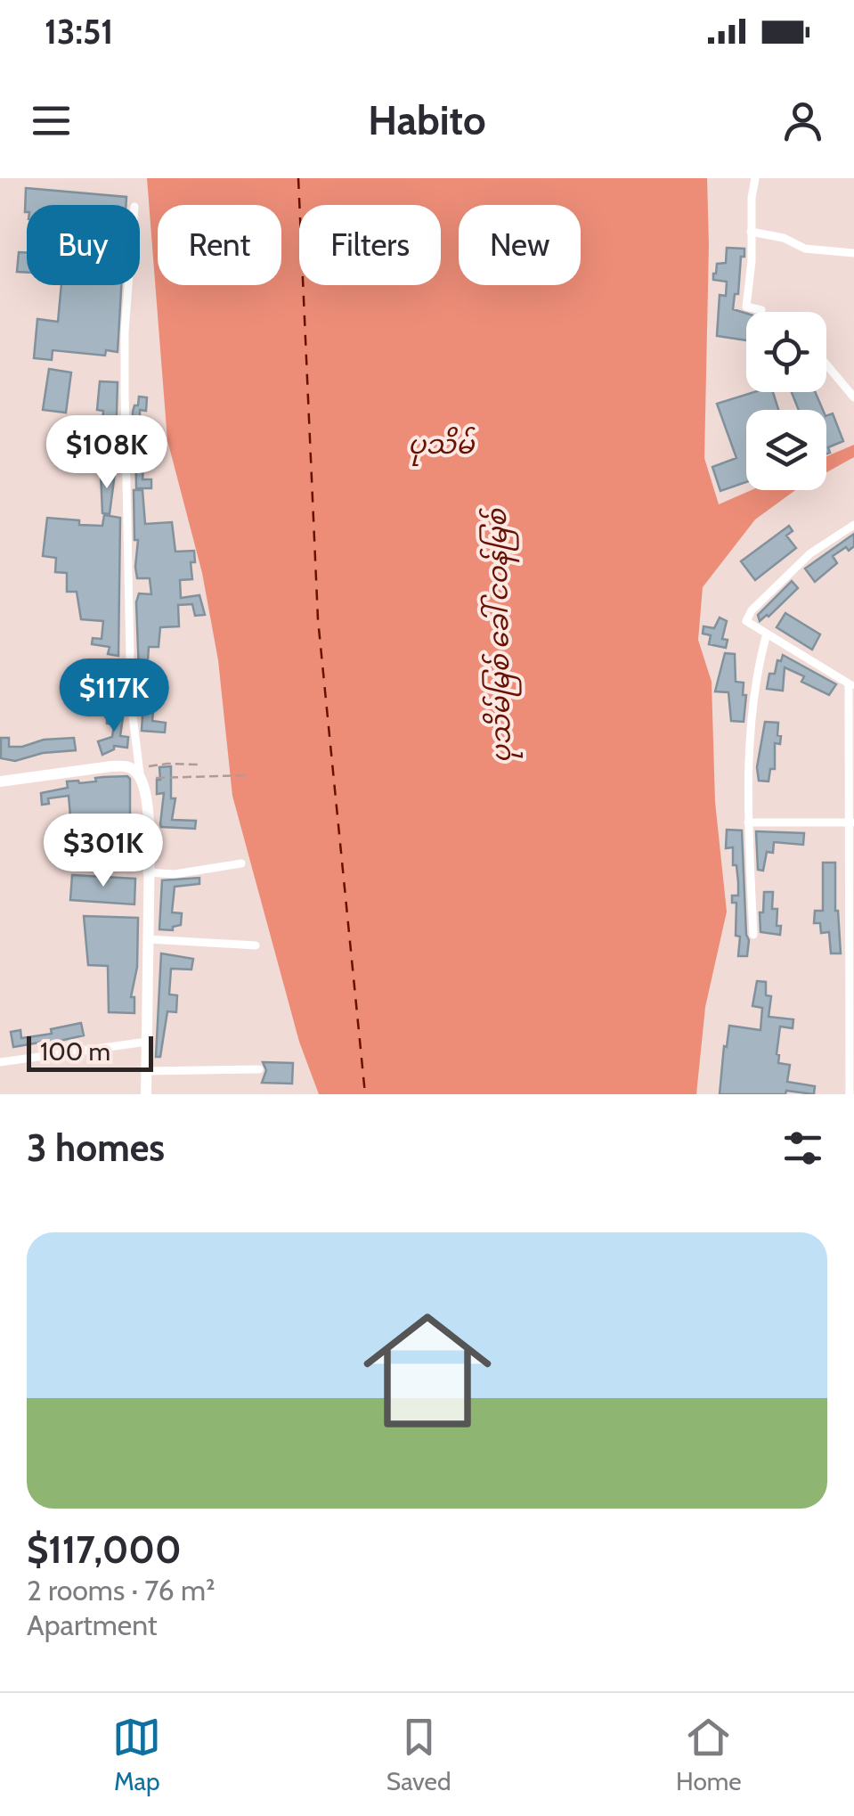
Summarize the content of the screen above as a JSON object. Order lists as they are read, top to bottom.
{
  "water": ["ပုသိမ်", "ပုသိမ်မြစ် ခေါ် ငဝန်မြစ်"],
  "scale_bar": "100 m",
  "page": {
    "status": "13:51",
    "header": "Habito",
    "chip": [
      "Buy",
      "Rent",
      "Filters",
      "New"
    ],
    "price": ["$108K", "$117K", "$301K"],
    "scale": "100 m",
    "heading": "3 homes",
    "list": [
      {
        "name": "$117,000",
        "note": "2 rooms · 76 m² · Apartment"
      }
    ],
    "tabs": ["Map", "Saved", "Home"]
  }
}
